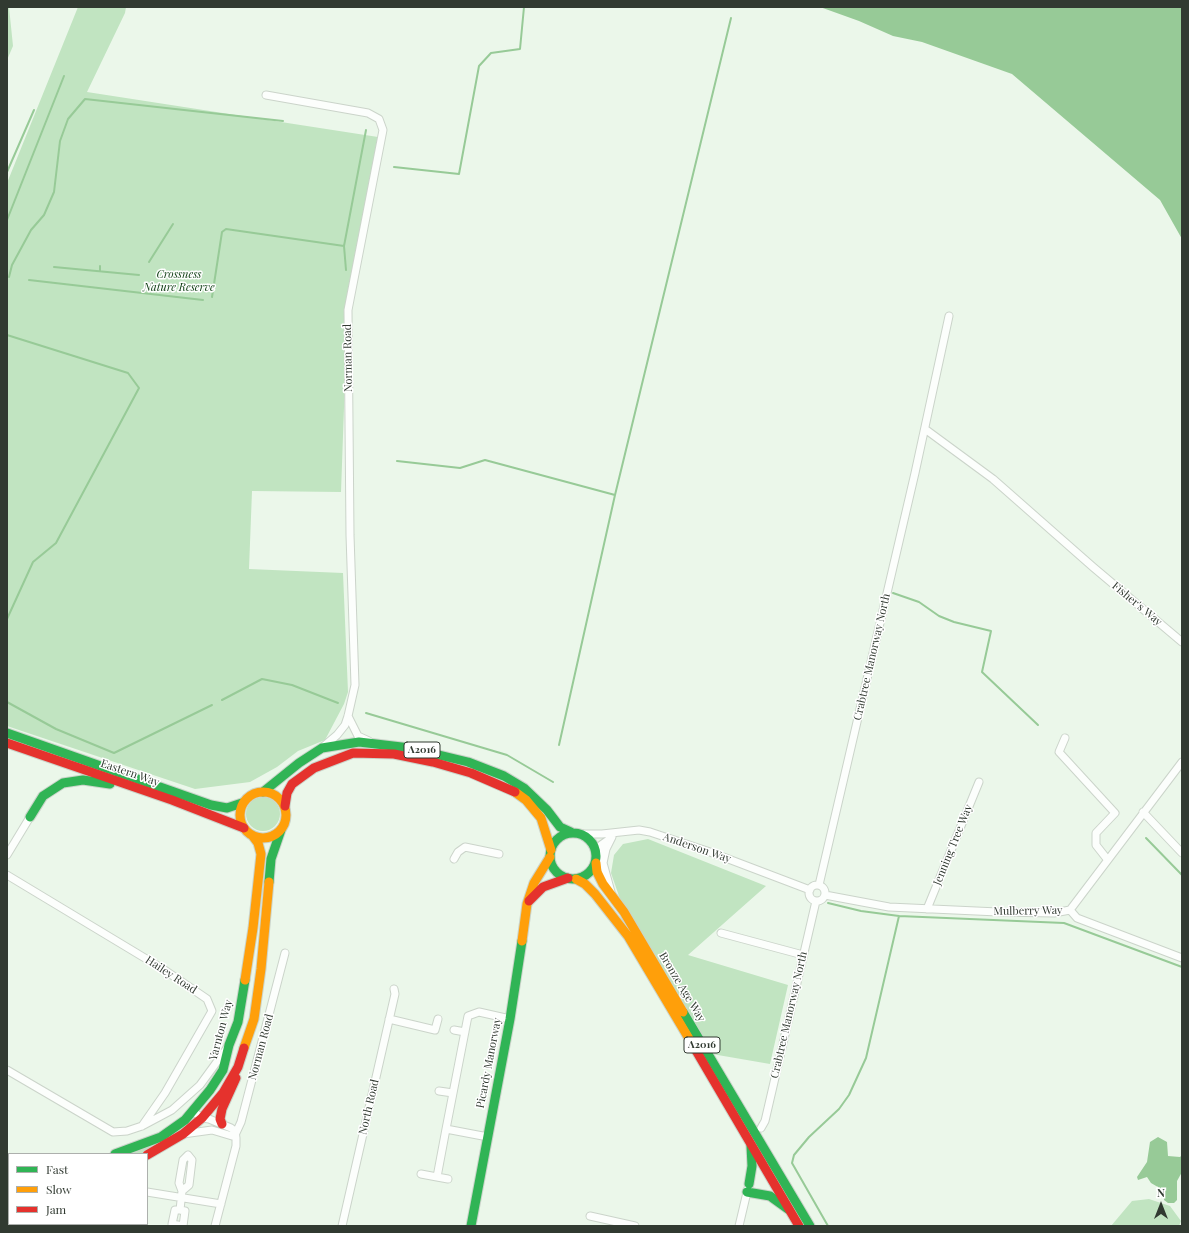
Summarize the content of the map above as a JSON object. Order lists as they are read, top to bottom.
{
  "streets": {
    "main road": [
      "A2016",
      "Eastern Way",
      "Bronze Age Way",
      "Yarnton Way",
      "Picardy Manorway"
    ],
    "street": [
      "Norman Road",
      "Fisher's Way",
      "Crabtree Manorway North",
      "Jenning Tree Way",
      "Anderson Way",
      "Mulberry Way",
      "Hailey Road",
      "North Road"
    ]
  },
  "crossings": [
    ["Norman Road", "A2016"],
    ["Fisher's Way", "Crabtree Manorway North"],
    ["Crabtree Manorway North", "Anderson Way"],
    ["Crabtree Manorway North", "Mulberry Way"],
    ["A2016", "Eastern Way"],
    ["A2016", "Anderson Way"],
    ["A2016", "Bronze Age Way"],
    ["A2016", "Yarnton Way"],
    ["A2016", "Picardy Manorway"],
    ["Eastern Way", "Yarnton Way"],
    ["Jenning Tree Way", "Mulberry Way"],
    ["Anderson Way", "Mulberry Way"],
    ["Anderson Way", "Bronze Age Way"],
    ["Anderson Way", "Picardy Manorway"],
    ["Bronze Age Way", "Picardy Manorway"]
  ],
  "parks": ["Crossness Nature Reserve"],
  "legend": ["Fast", "Slow", "Jam"],
  "north": "top"
}
